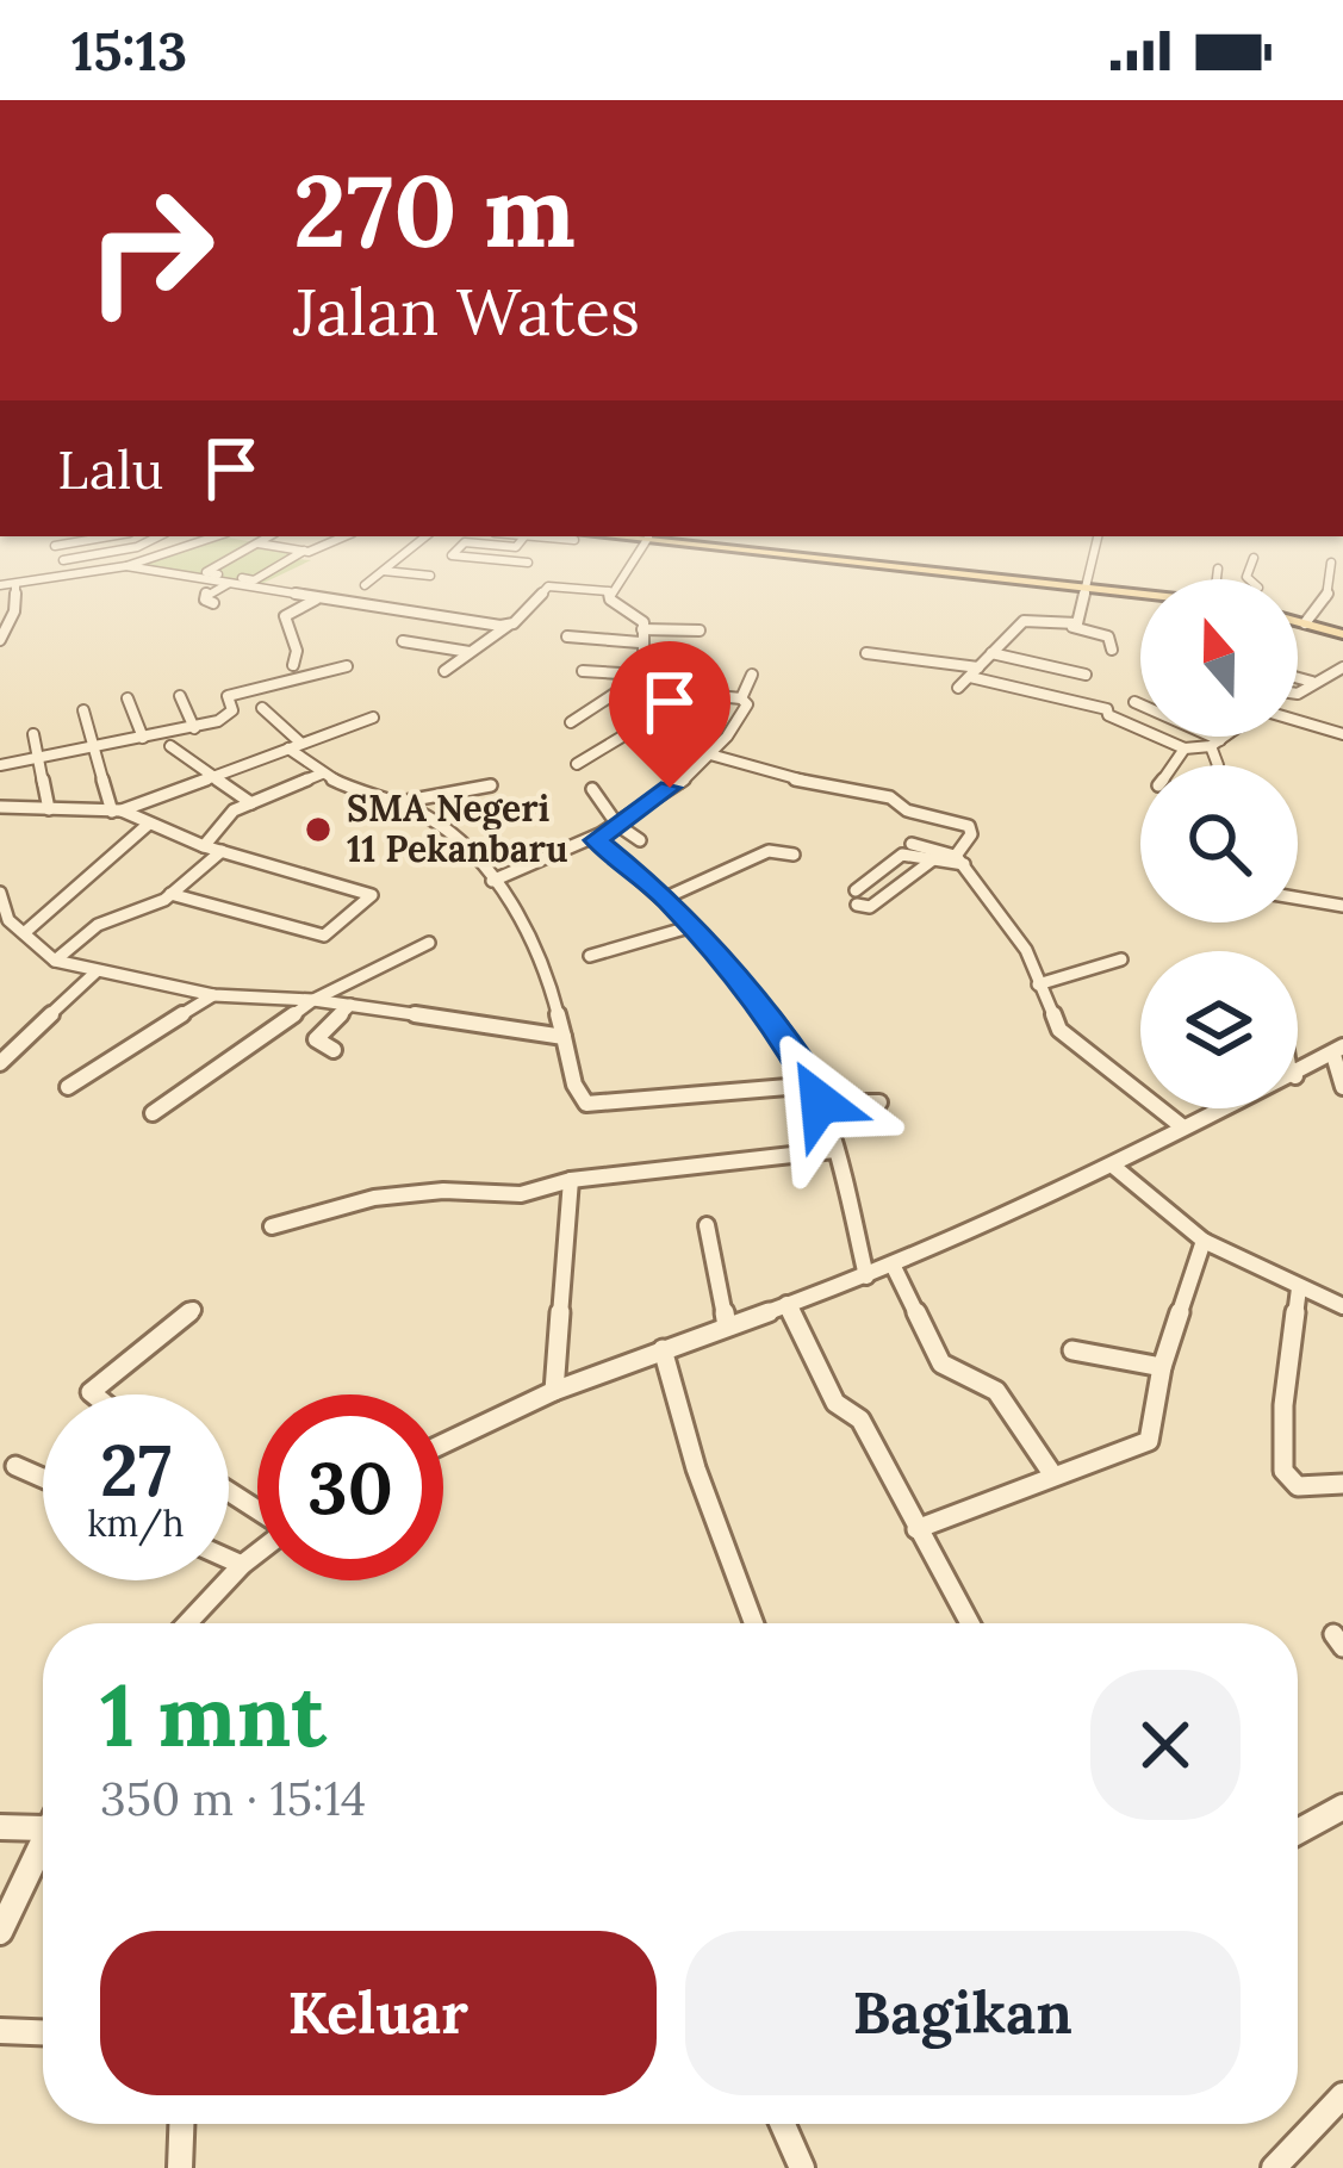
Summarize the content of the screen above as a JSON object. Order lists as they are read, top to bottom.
{
  "places": ["SMA Negeri 11 Pekanbaru"],
  "north": "top",
  "page": {
    "status": "15:13",
    "turn": ["270 m", "Jalan Wates"],
    "then": "Lalu",
    "speed": "27 km/h",
    "limit": "30",
    "heading": ["1 mnt", "350 m · 15:14"],
    "buttons": ["Keluar", "Bagikan"]
  }
}
